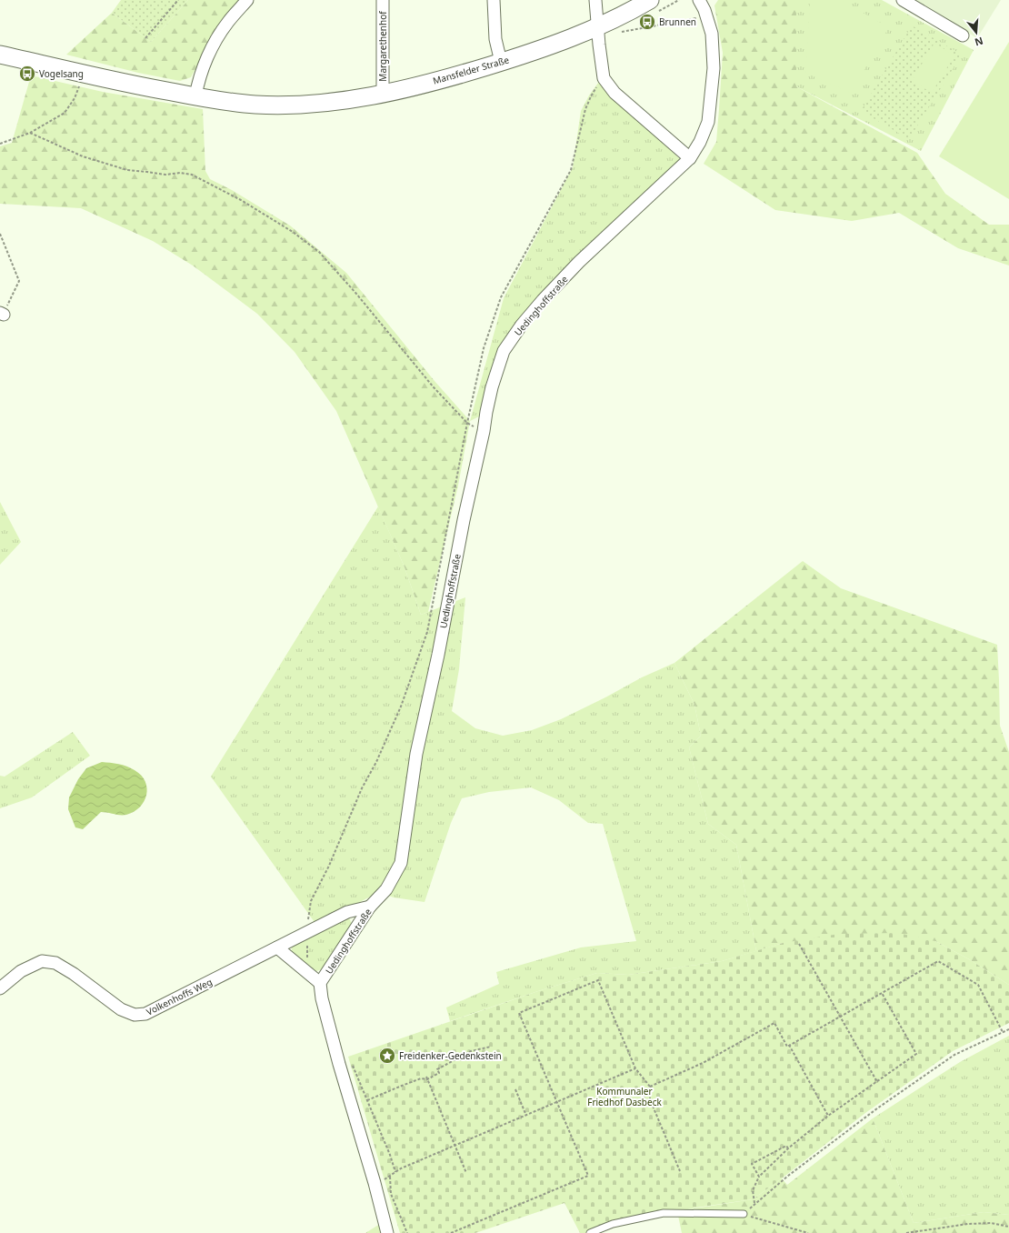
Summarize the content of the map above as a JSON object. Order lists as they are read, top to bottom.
{
  "streets": {
    "street": [
      "Margarethenhof",
      "Mansfelder Straße",
      "Uedinghoffstraße",
      "Volkenhoffs Weg"
    ]
  },
  "crossings": [
    ["Margarethenhof", "Mansfelder Straße"],
    ["Uedinghoffstraße", "Volkenhoffs Weg"]
  ],
  "parks": ["Kommunaler Friedhof Dasbeck"],
  "places": {
    "bus stop": ["Brunnen", "Vogelsang"],
    "place": ["Freidenker-Gedenkstein"]
  },
  "north": "bottom"
}
